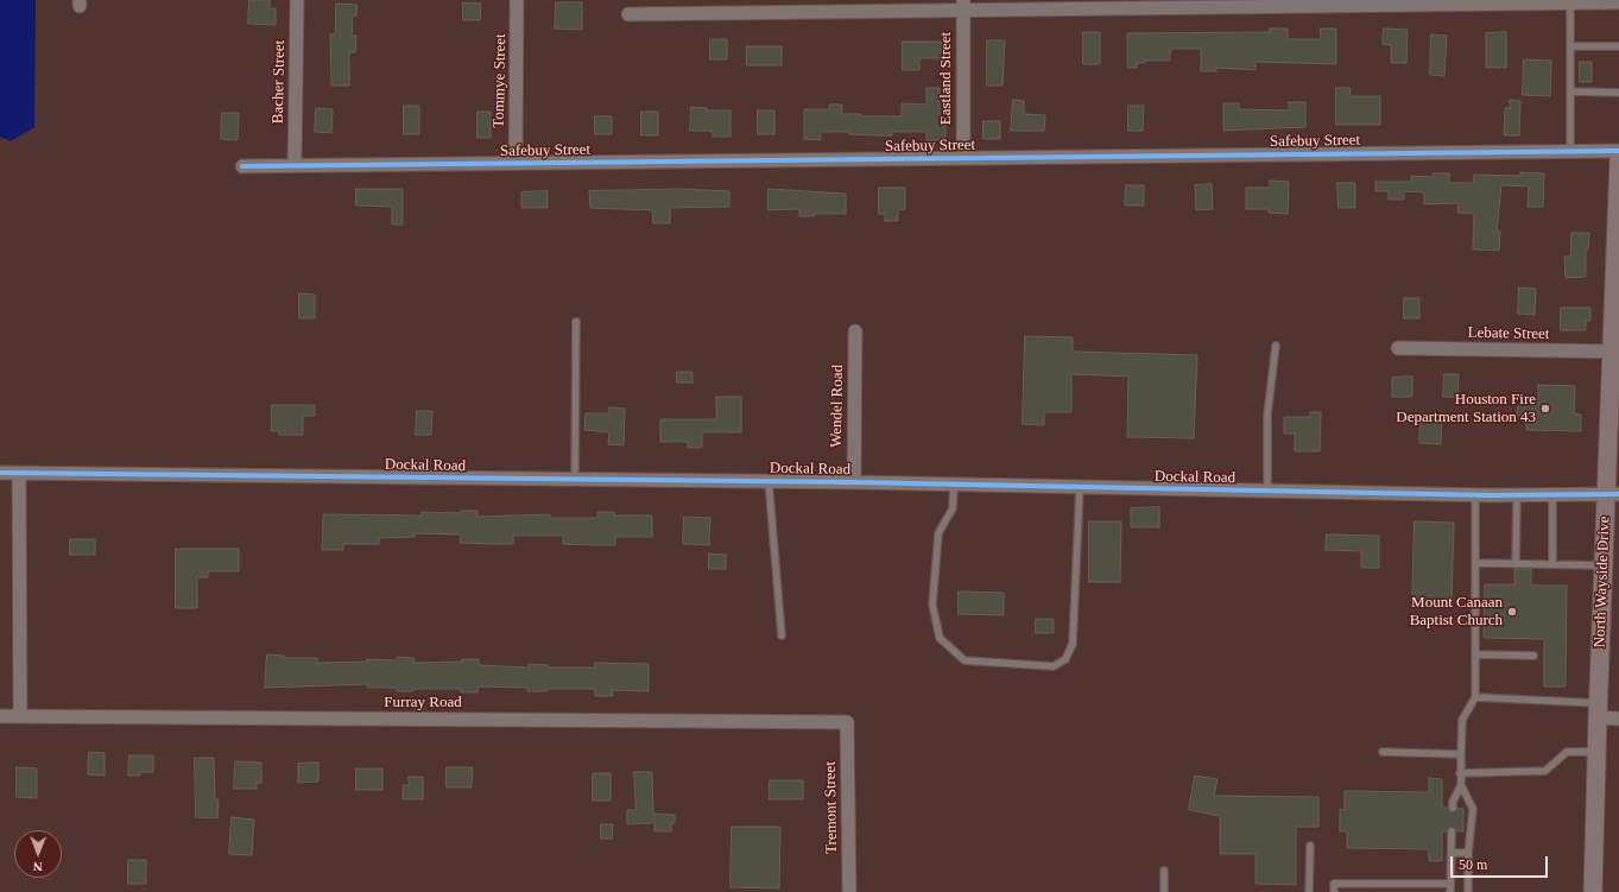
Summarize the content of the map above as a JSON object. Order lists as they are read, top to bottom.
{
  "streets": {
    "main road": ["North Wayside Drive"],
    "street": [
      "Eastland Street",
      "Tommye Street",
      "Bacher Street",
      "Safebuy Street",
      "Lebate Street",
      "Wendel Road",
      "Dockal Road",
      "Furray Road",
      "Tremont Street"
    ]
  },
  "crossings": [
    ["Eastland Street", "Safebuy Street"],
    ["Tommye Street", "Safebuy Street"],
    ["Bacher Street", "Safebuy Street"],
    ["Lebate Street", "North Wayside Drive"],
    ["Wendel Road", "Dockal Road"],
    ["Dockal Road", "North Wayside Drive"],
    ["Furray Road", "Tremont Street"]
  ],
  "places": ["Houston Fire Department Station 43", "Mount Canaan Baptist Church"],
  "scale_bar": "50 m",
  "north": "bottom"
}
